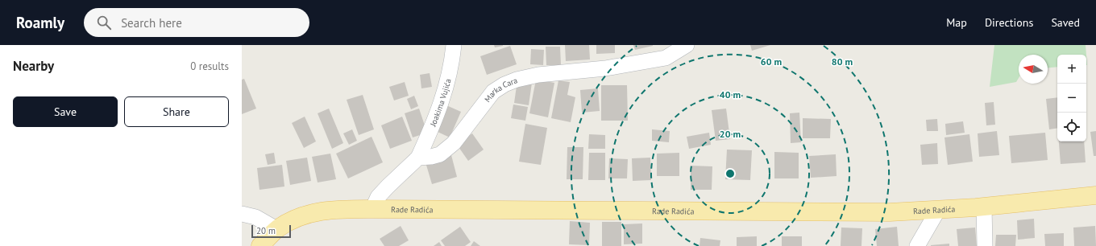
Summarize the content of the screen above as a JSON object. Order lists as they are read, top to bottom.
{
  "streets": {
    "main road": ["Rade Radića"],
    "street": ["Marka Cara", "Joakima Vujića"]
  },
  "crossings": [
    ["Marka Cara", "Joakima Vujića"]
  ],
  "scale_bar": "20 m",
  "north": "left",
  "page": {
    "header": "Roamly",
    "search": "Search here",
    "nav": ["Map", "Directions", "Saved"],
    "heading": ["Nearby", "0 results"],
    "map_buttons": ["+", "−"],
    "buttons": ["Save", "Share"],
    "scale": "20 m"
  },
  "rings": [
    "80 m",
    "60 m",
    "40 m",
    "20 m"
  ]
}
